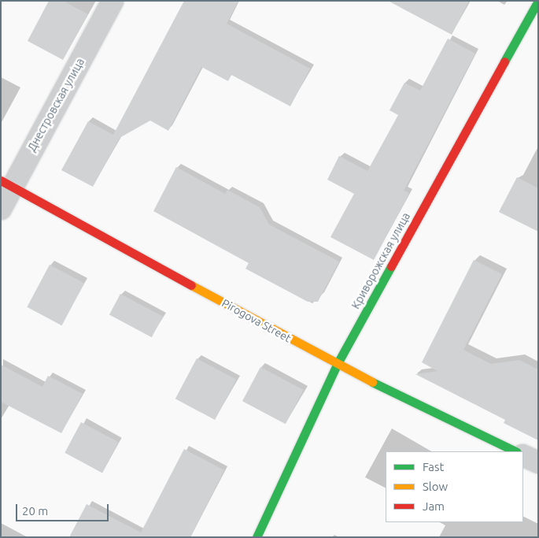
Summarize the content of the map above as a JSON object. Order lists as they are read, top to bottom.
{
  "streets": {
    "street": ["Днестровская улица", "Криворожская улица", "Pirogova Street"]
  },
  "crossings": [
    ["Днестровская улица", "Pirogova Street"],
    ["Криворожская улица", "Pirogova Street"]
  ],
  "legend": ["Fast", "Slow", "Jam"],
  "scale_bar": "20 m"
}
